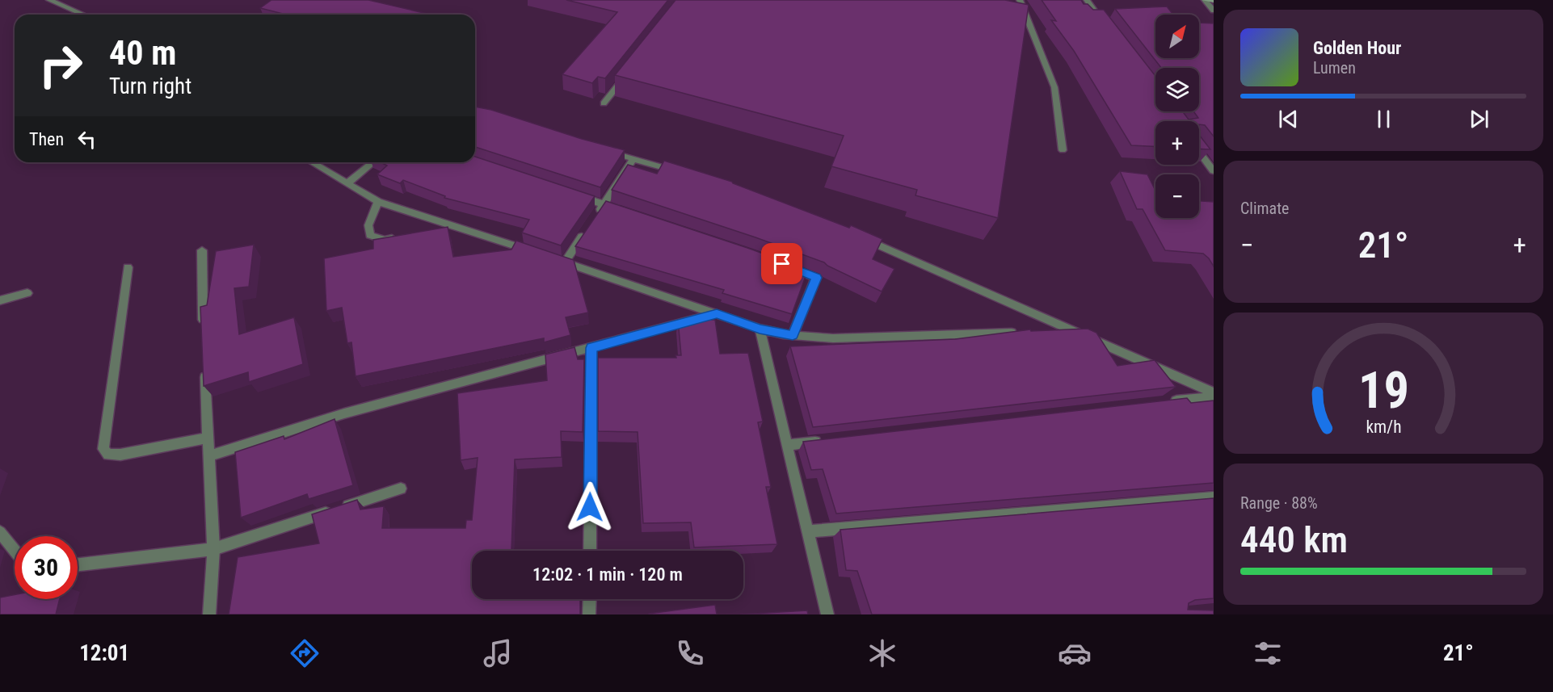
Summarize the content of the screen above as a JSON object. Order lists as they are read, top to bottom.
{
  "north": "top right",
  "page": {
    "map_buttons": ["+", "−"],
    "turn": ["40 m", "Turn right"],
    "song": ["Golden Hour", "Lumen"],
    "then": "Then",
    "tile": [
      "Climate",
      ["Range · 88%", "440 km"]
    ],
    "heat": ["−", "21°", "+"],
    "limit": "30",
    "trip": "12:02 · 1 min · 120 m",
    "tabs": ["12:01", "21°"],
    "gauge": ["19", "km/h"]
  }
}
